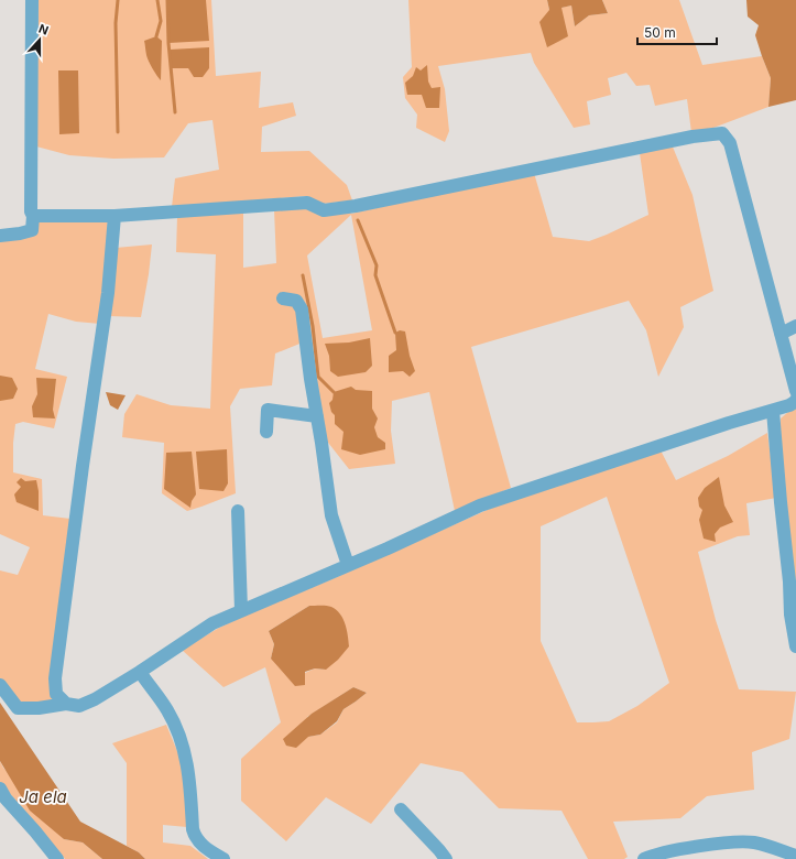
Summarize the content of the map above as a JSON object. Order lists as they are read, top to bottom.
{
  "water": ["Ja ela"],
  "scale_bar": "50 m",
  "north": "top"
}
